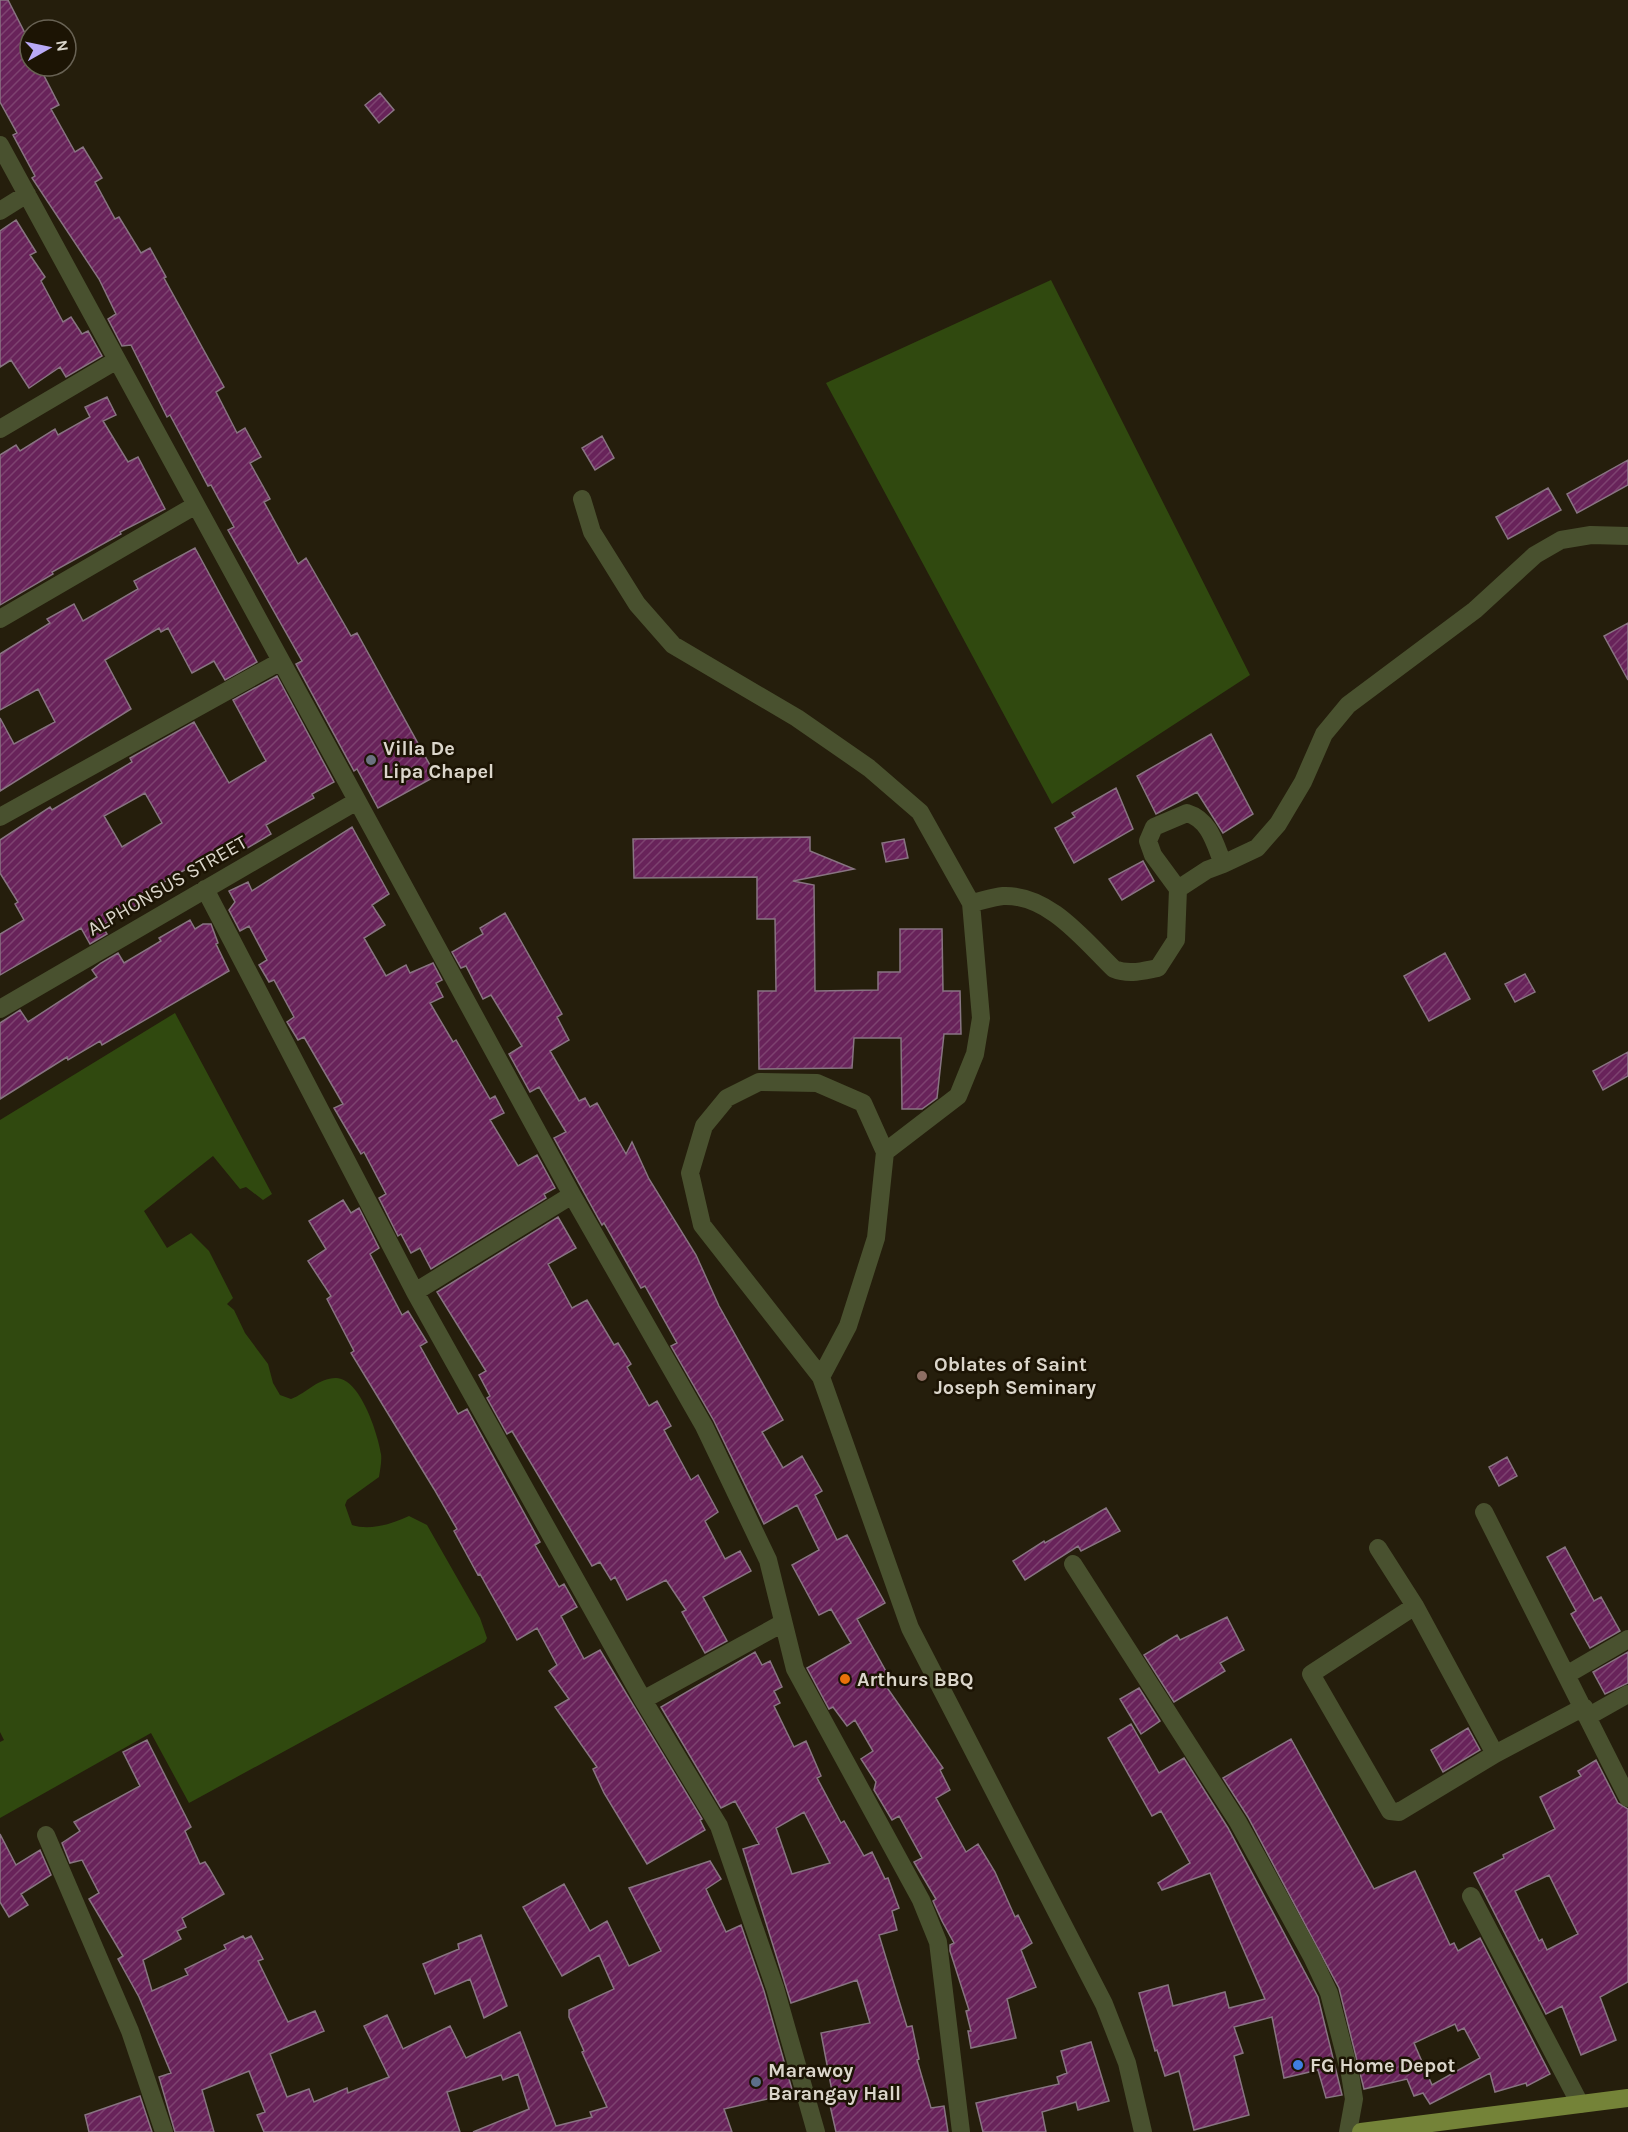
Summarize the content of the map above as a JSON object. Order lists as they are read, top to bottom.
{
  "streets": {
    "street": ["ALPHONSUS STREET"]
  },
  "places": [
    "Villa De Lipa Chapel",
    "Oblates of Saint Joseph Seminary",
    "Arthurs BBQ",
    "FG Home Depot",
    "Marawoy Barangay Hall"
  ],
  "north": "right"
}
